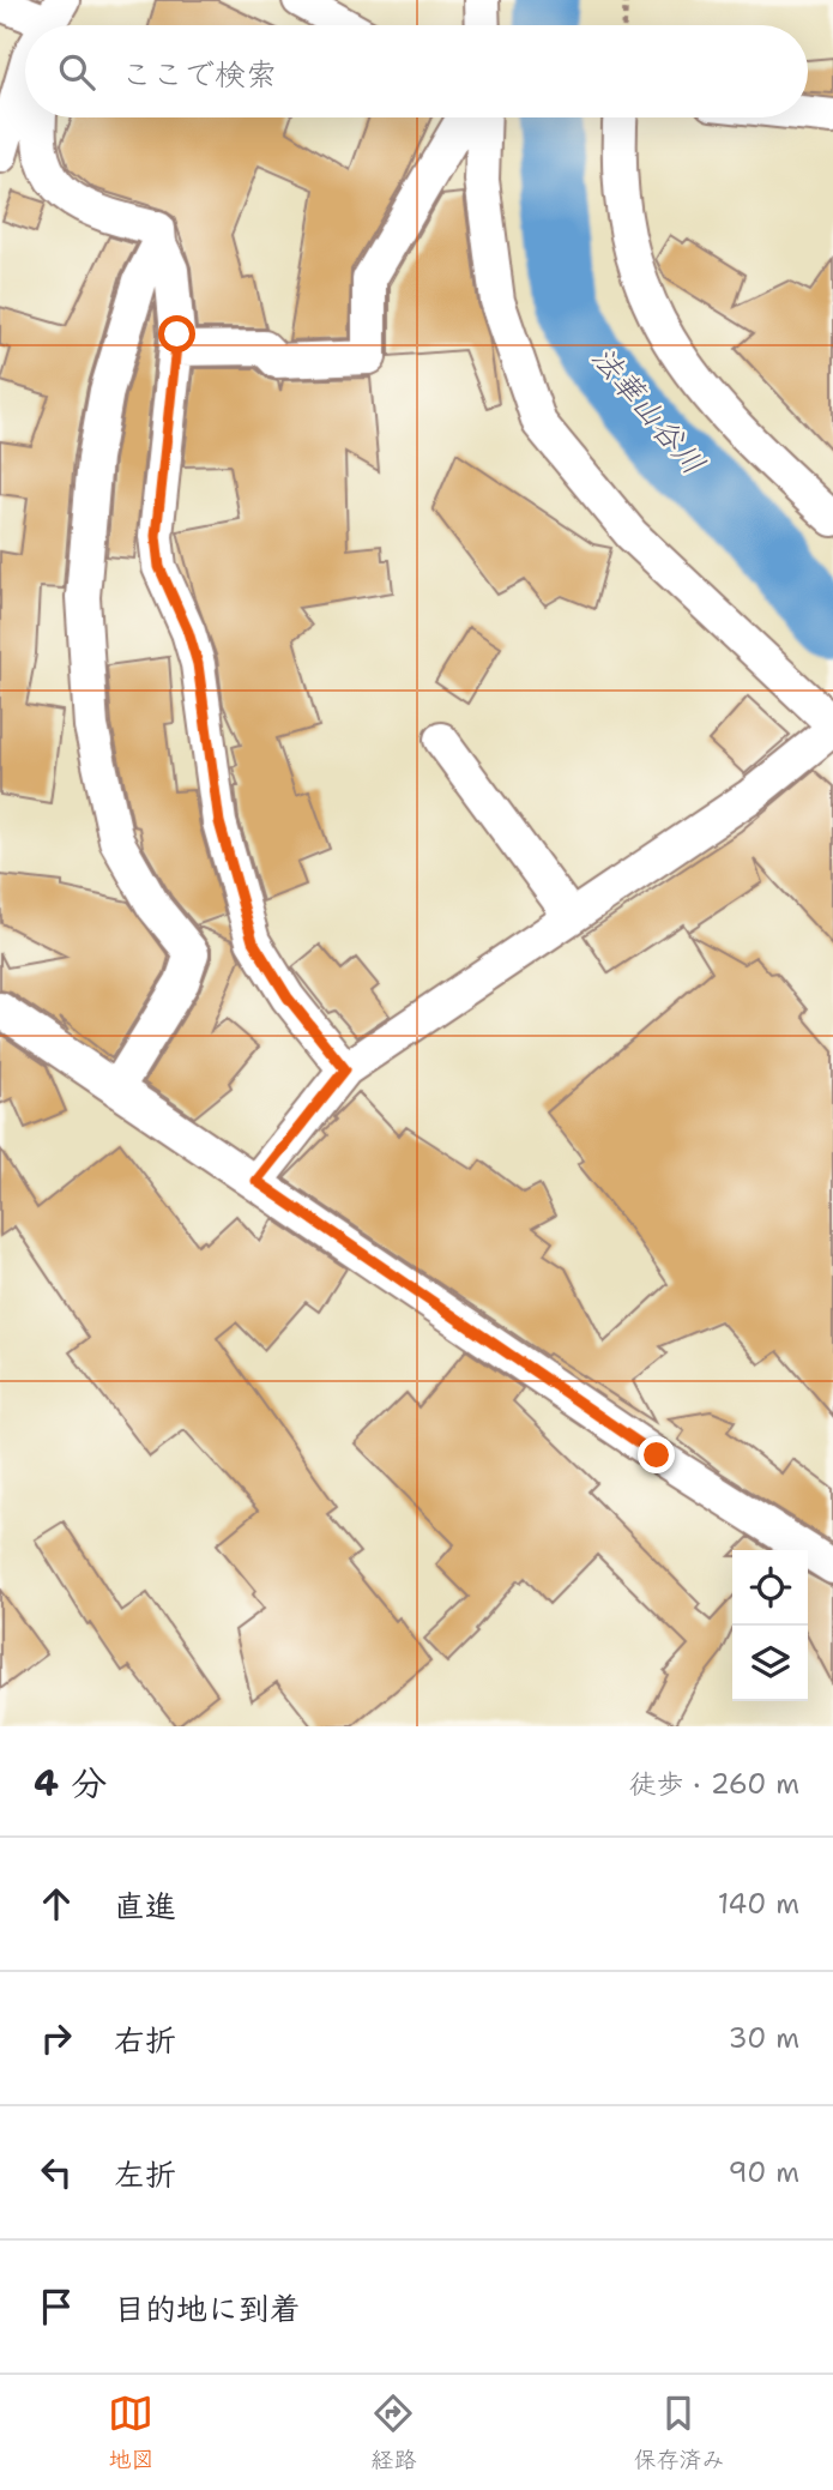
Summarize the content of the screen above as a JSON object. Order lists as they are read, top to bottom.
{
  "water": ["法華山谷川"],
  "page": {
    "search": "ここで検索",
    "heading": ["4 分", "徒歩 · 260 m"],
    "list": [
      ["直進", "140 m"],
      ["右折", "30 m"],
      ["左折", "90 m"],
      "目的地に到着"
    ],
    "nav": ["地図", "経路", "保存済み"]
  }
}
